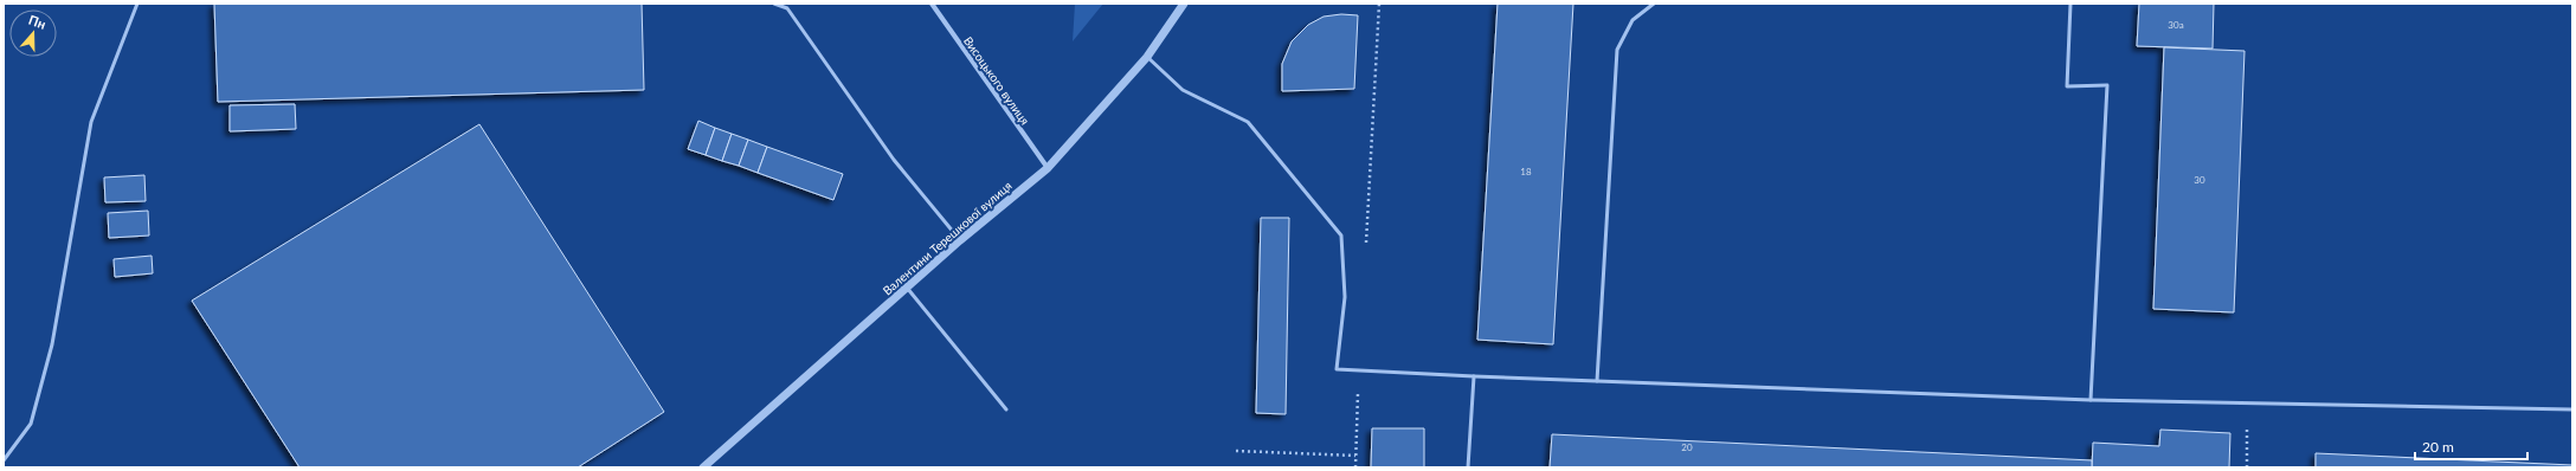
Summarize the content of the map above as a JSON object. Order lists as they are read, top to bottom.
{
  "streets": {
    "street": ["Висоцького вулиця", "Валентини Терешкової вулиця"]
  },
  "crossings": [
    ["Висоцького вулиця", "Валентини Терешкової вулиця"]
  ],
  "house_numbers": [
    "30а",
    "18",
    "30",
    "20"
  ],
  "scale_bar": "20 m",
  "north": "top"
}
